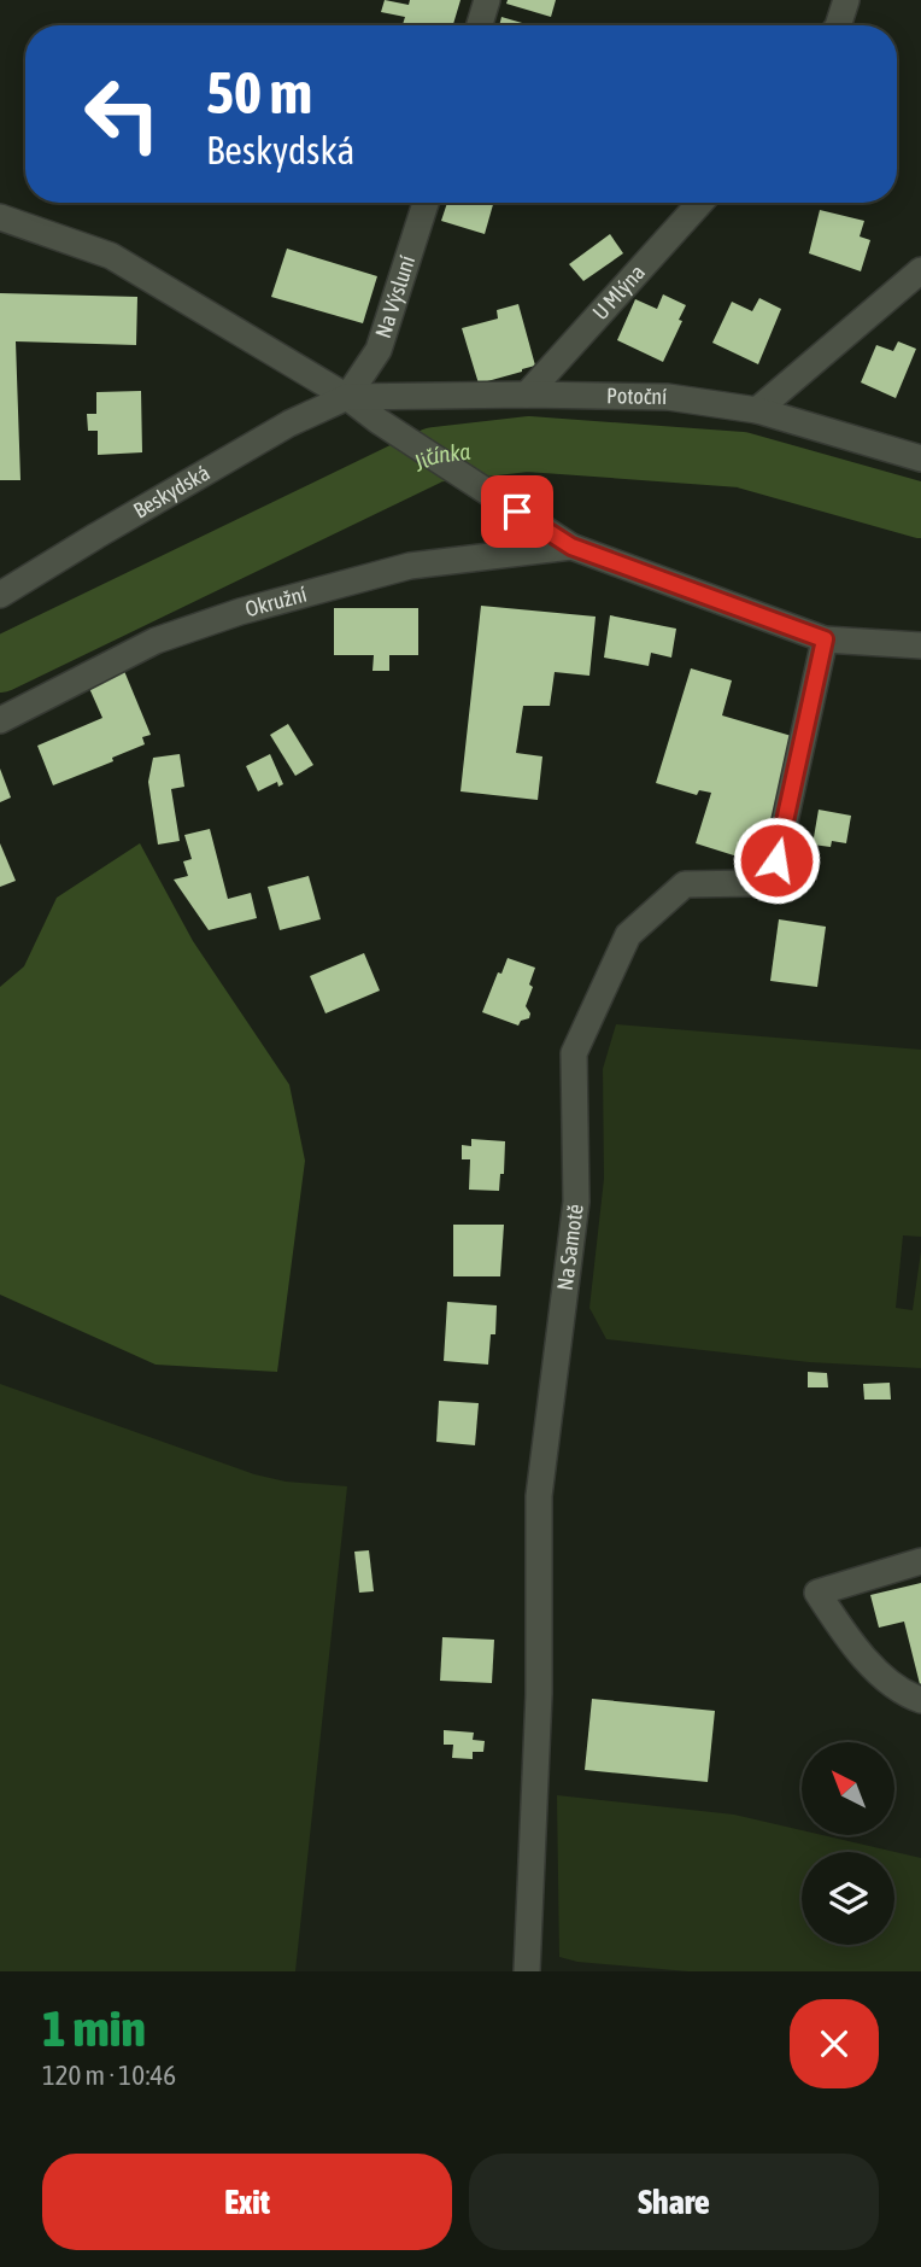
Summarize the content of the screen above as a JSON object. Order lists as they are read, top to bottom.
{
  "streets": {
    "street": [
      "U Mlýna",
      "Na Výsluní",
      "Potoční",
      "Beskydská",
      "Okružní",
      "Na Samotě"
    ]
  },
  "crossings": [
    ["U Mlýna", "Potoční"],
    ["Na Výsluní", "Potoční"],
    ["Na Výsluní", "Beskydská"],
    ["Potoční", "Beskydská"]
  ],
  "water": ["Jičínka"],
  "north": "top left",
  "page": {
    "turn": ["50 m", "Beskydská"],
    "heading": ["1 min", "120 m · 10:46"],
    "buttons": ["Exit", "Share"]
  }
}
